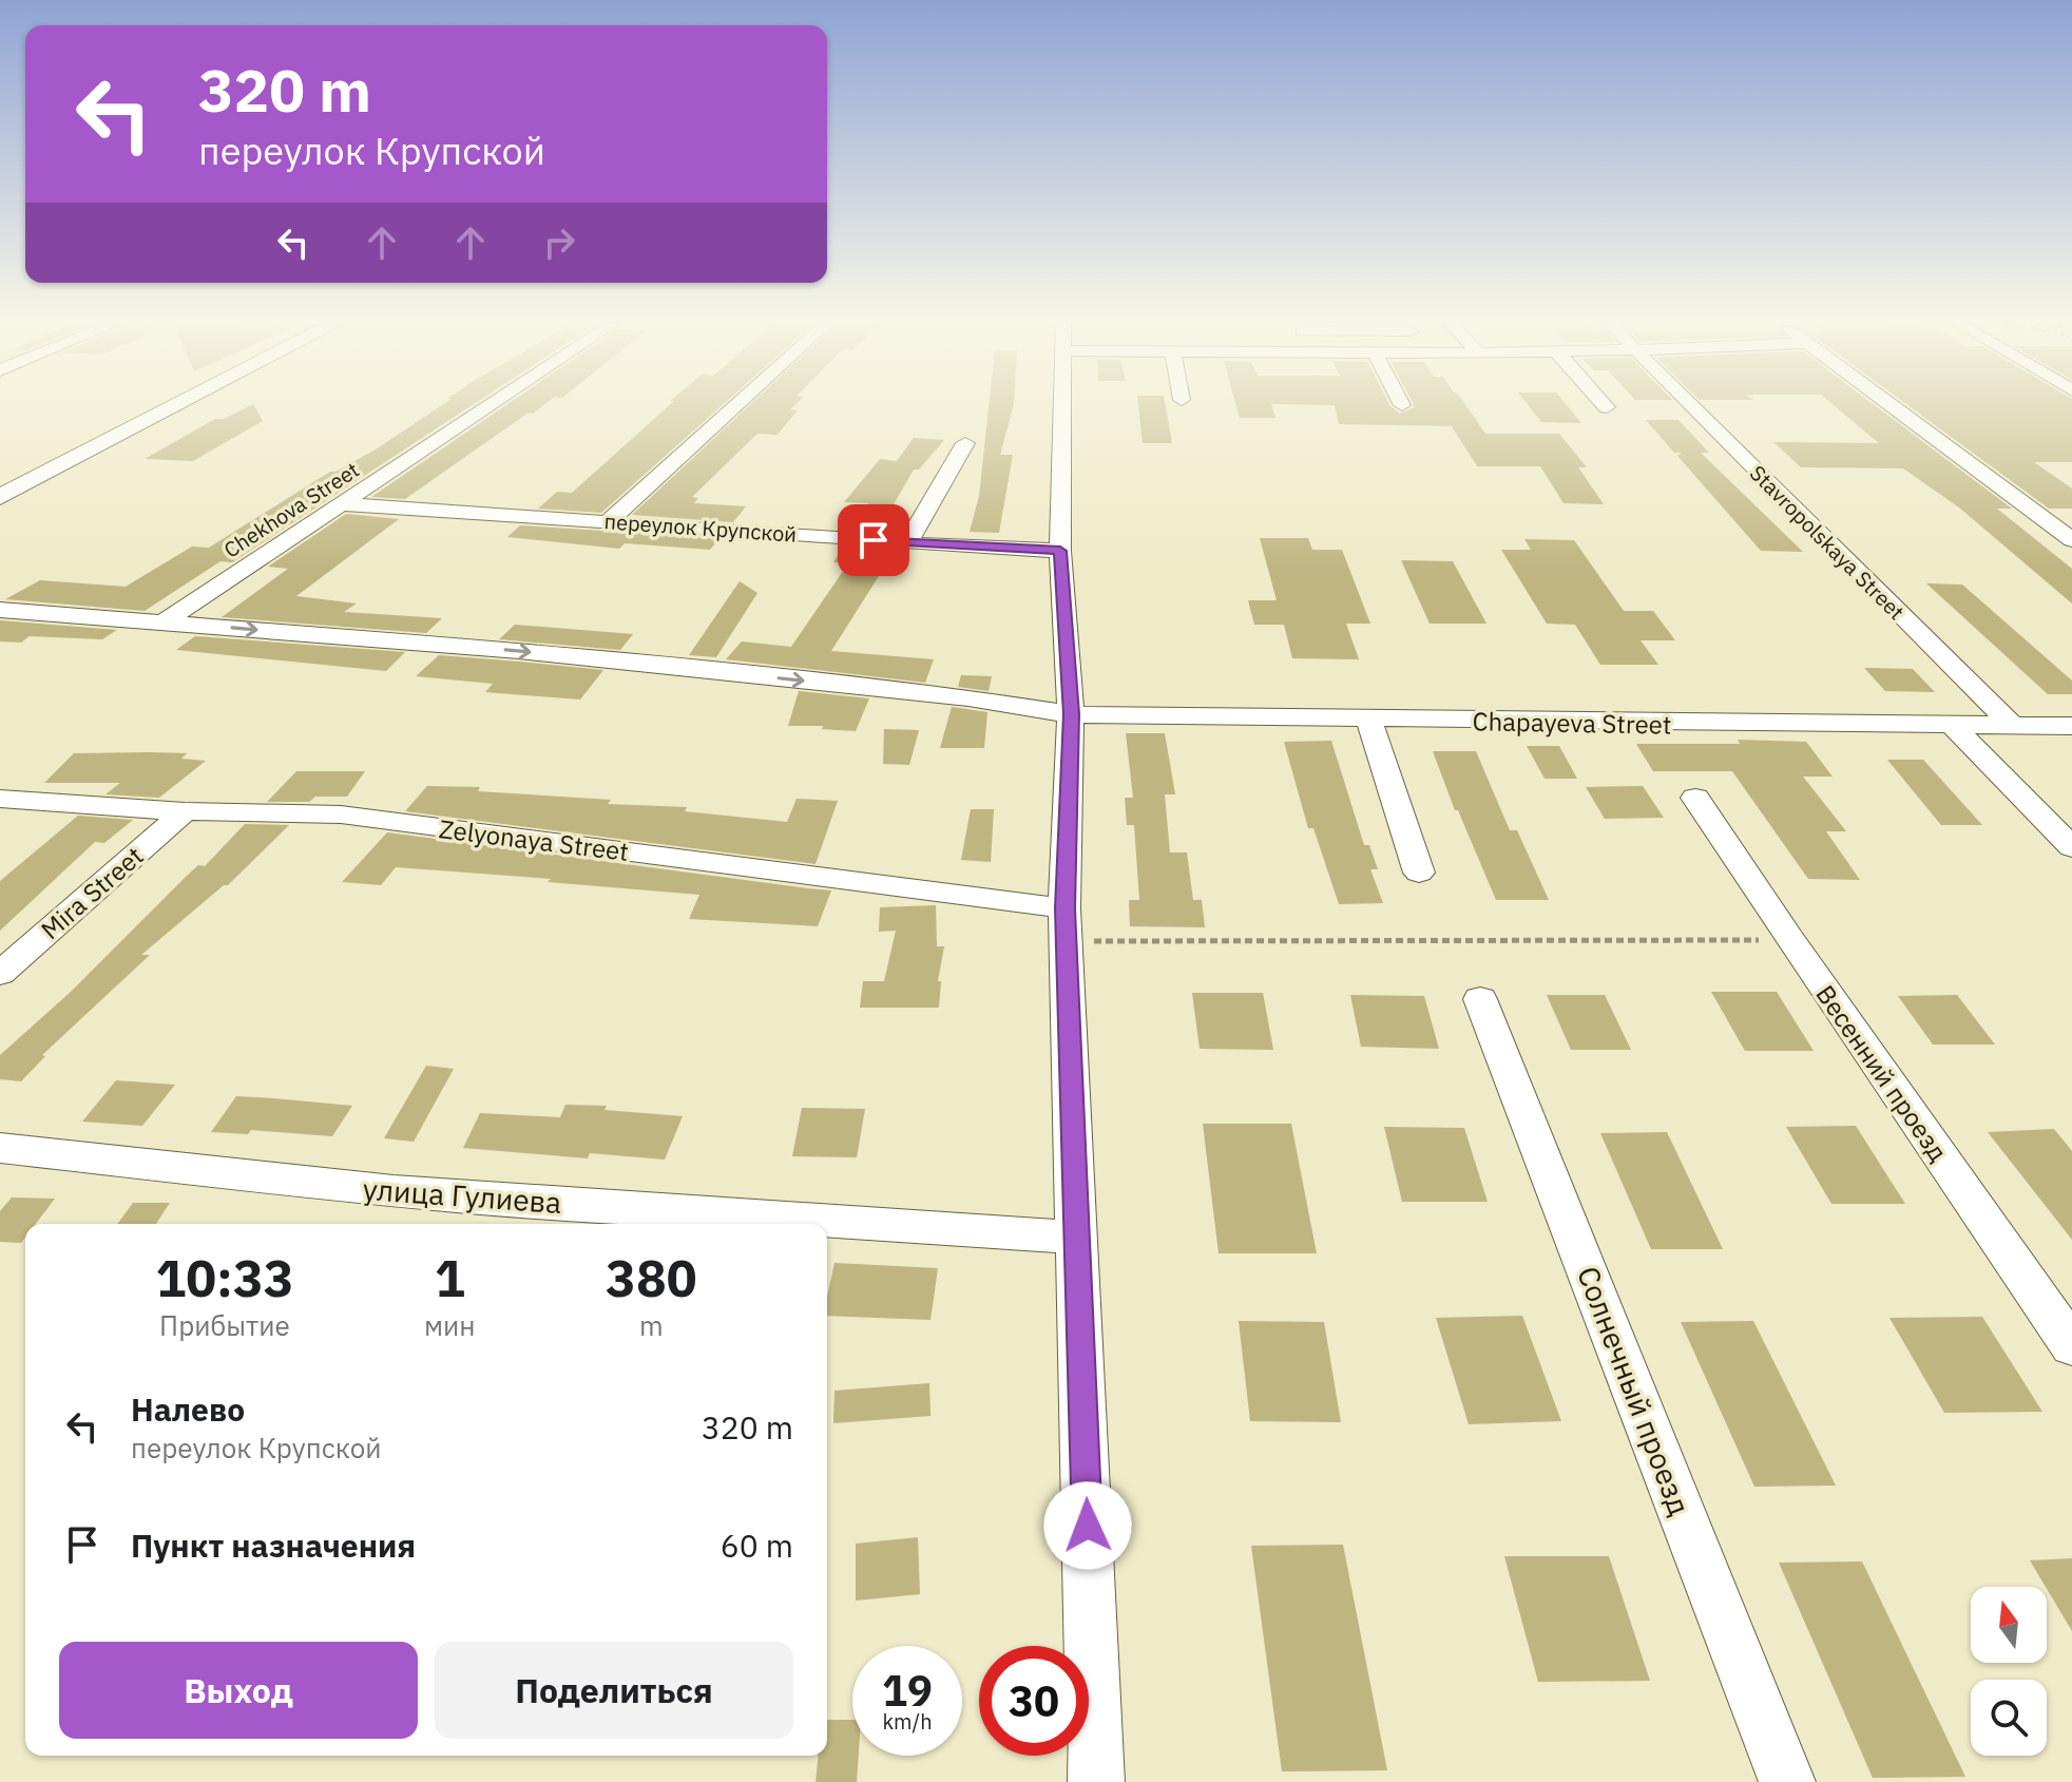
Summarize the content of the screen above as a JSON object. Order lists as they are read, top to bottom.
{
  "streets": {
    "street": [
      "Chekhova Street",
      "переулок Крупской",
      "Stavropolskaya Street",
      "Chapayeva Street",
      "Zelyonaya Street",
      "Mira Street",
      "Весенний проезд",
      "улица Гулиева",
      "Солнечный проезд"
    ]
  },
  "crossings": [
    ["Chekhova Street", "переулок Крупской"],
    ["Chekhova Street", "Chapayeva Street"],
    ["Stavropolskaya Street", "Chapayeva Street"],
    ["Zelyonaya Street", "Mira Street"]
  ],
  "one_way": ["Chapayeva Street"],
  "north": "top",
  "page": {
    "turn": ["320 m", "переулок Крупской"],
    "eta": [
      "10:33",
      "Прибытие",
      "1",
      "мин",
      "380",
      "m"
    ],
    "list": [
      {
        "name": "Налево",
        "note": "переулок Крупской",
        "value": "320 m"
      },
      {
        "name": "Пункт назначения",
        "value": "60 m"
      }
    ],
    "buttons": ["Выход", "Поделиться"],
    "speed": "19 km/h",
    "limit": "30"
  }
}
